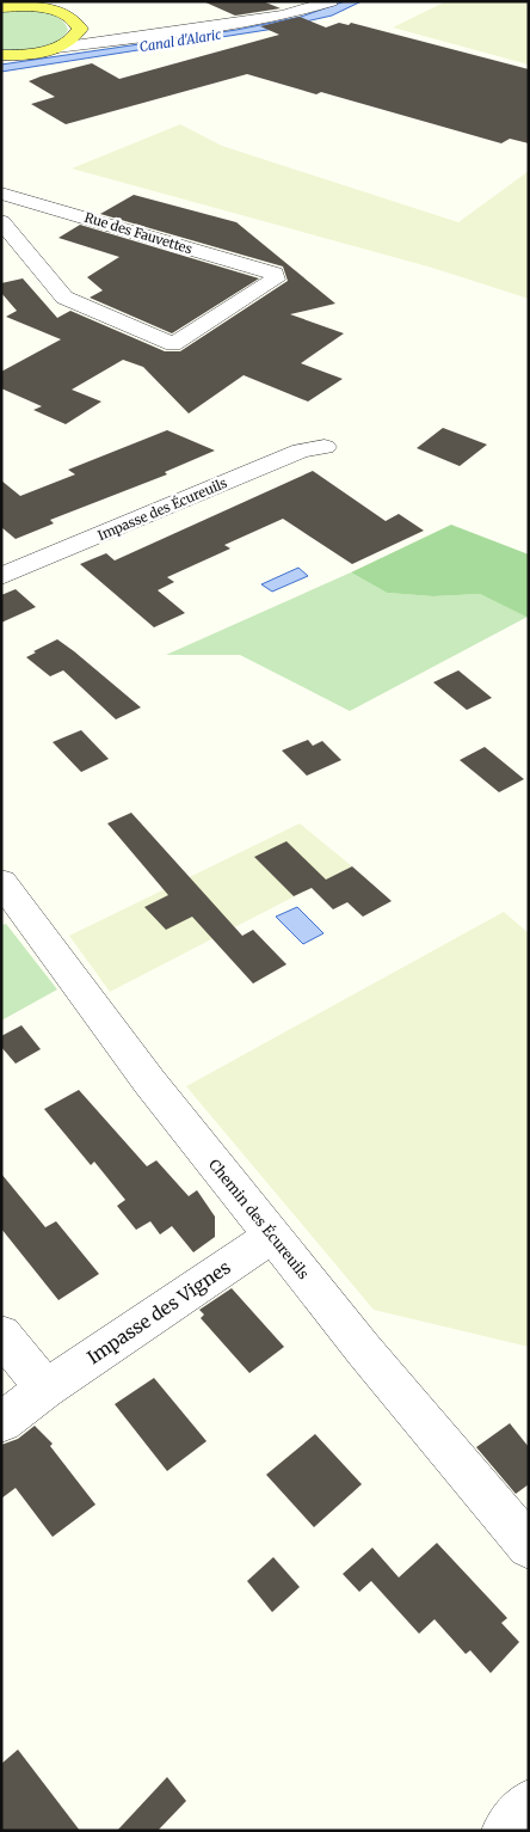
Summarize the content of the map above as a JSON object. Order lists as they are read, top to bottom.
{
  "streets": {
    "street": [
      "Rue des Fauvettes",
      "Impasse des Écureuils",
      "Chemin des Écureuils",
      "Impasse des Vignes"
    ]
  },
  "crossings": [
    ["Chemin des Écureuils", "Impasse des Vignes"]
  ],
  "water": ["Canal d'Alaric"]
}
